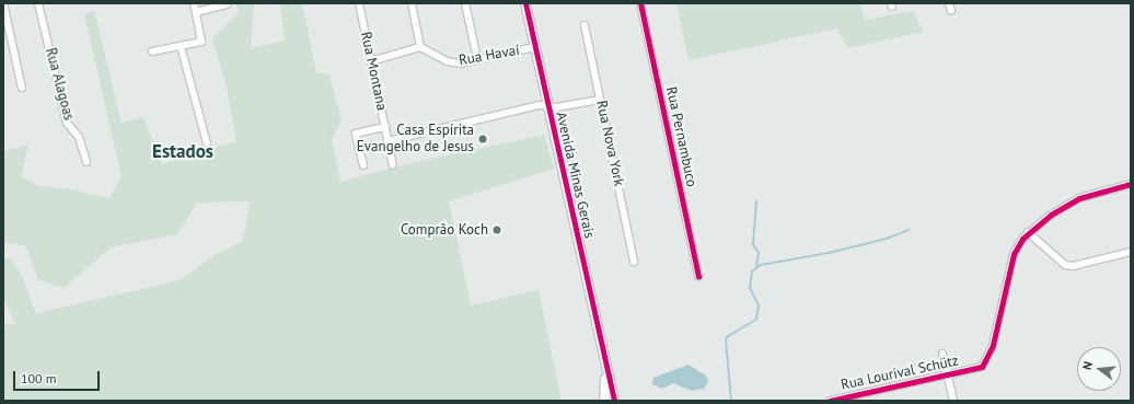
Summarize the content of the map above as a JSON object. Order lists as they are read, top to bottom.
{
  "streets": {
    "street": [
      "Rua Havaí",
      "Rua Montana",
      "Rua Alagoas",
      "Rua Pernambuco",
      "Rua Nova York",
      "Avenida Minas Gerais",
      "Rua Lourival Schütz"
    ]
  },
  "crossings": [
    ["Rua Havaí", "Avenida Minas Gerais"]
  ],
  "districts": ["Estados"],
  "places": ["Casa Espírita Evangelho de Jesus", "Comprão Koch"],
  "scale_bar": "100 m",
  "north": "left"
}
